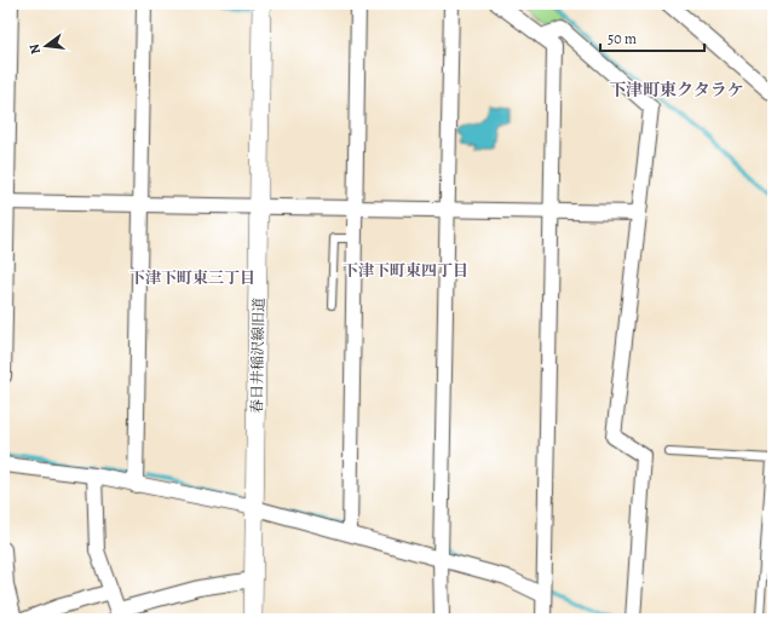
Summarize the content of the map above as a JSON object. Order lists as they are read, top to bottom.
{
  "streets": {
    "street": ["春日井稲沢線旧道"]
  },
  "districts": ["下津町東クタラケ", "下津下町東四丁目", "下津下町東三丁目"],
  "scale_bar": "50 m",
  "north": "left"
}
